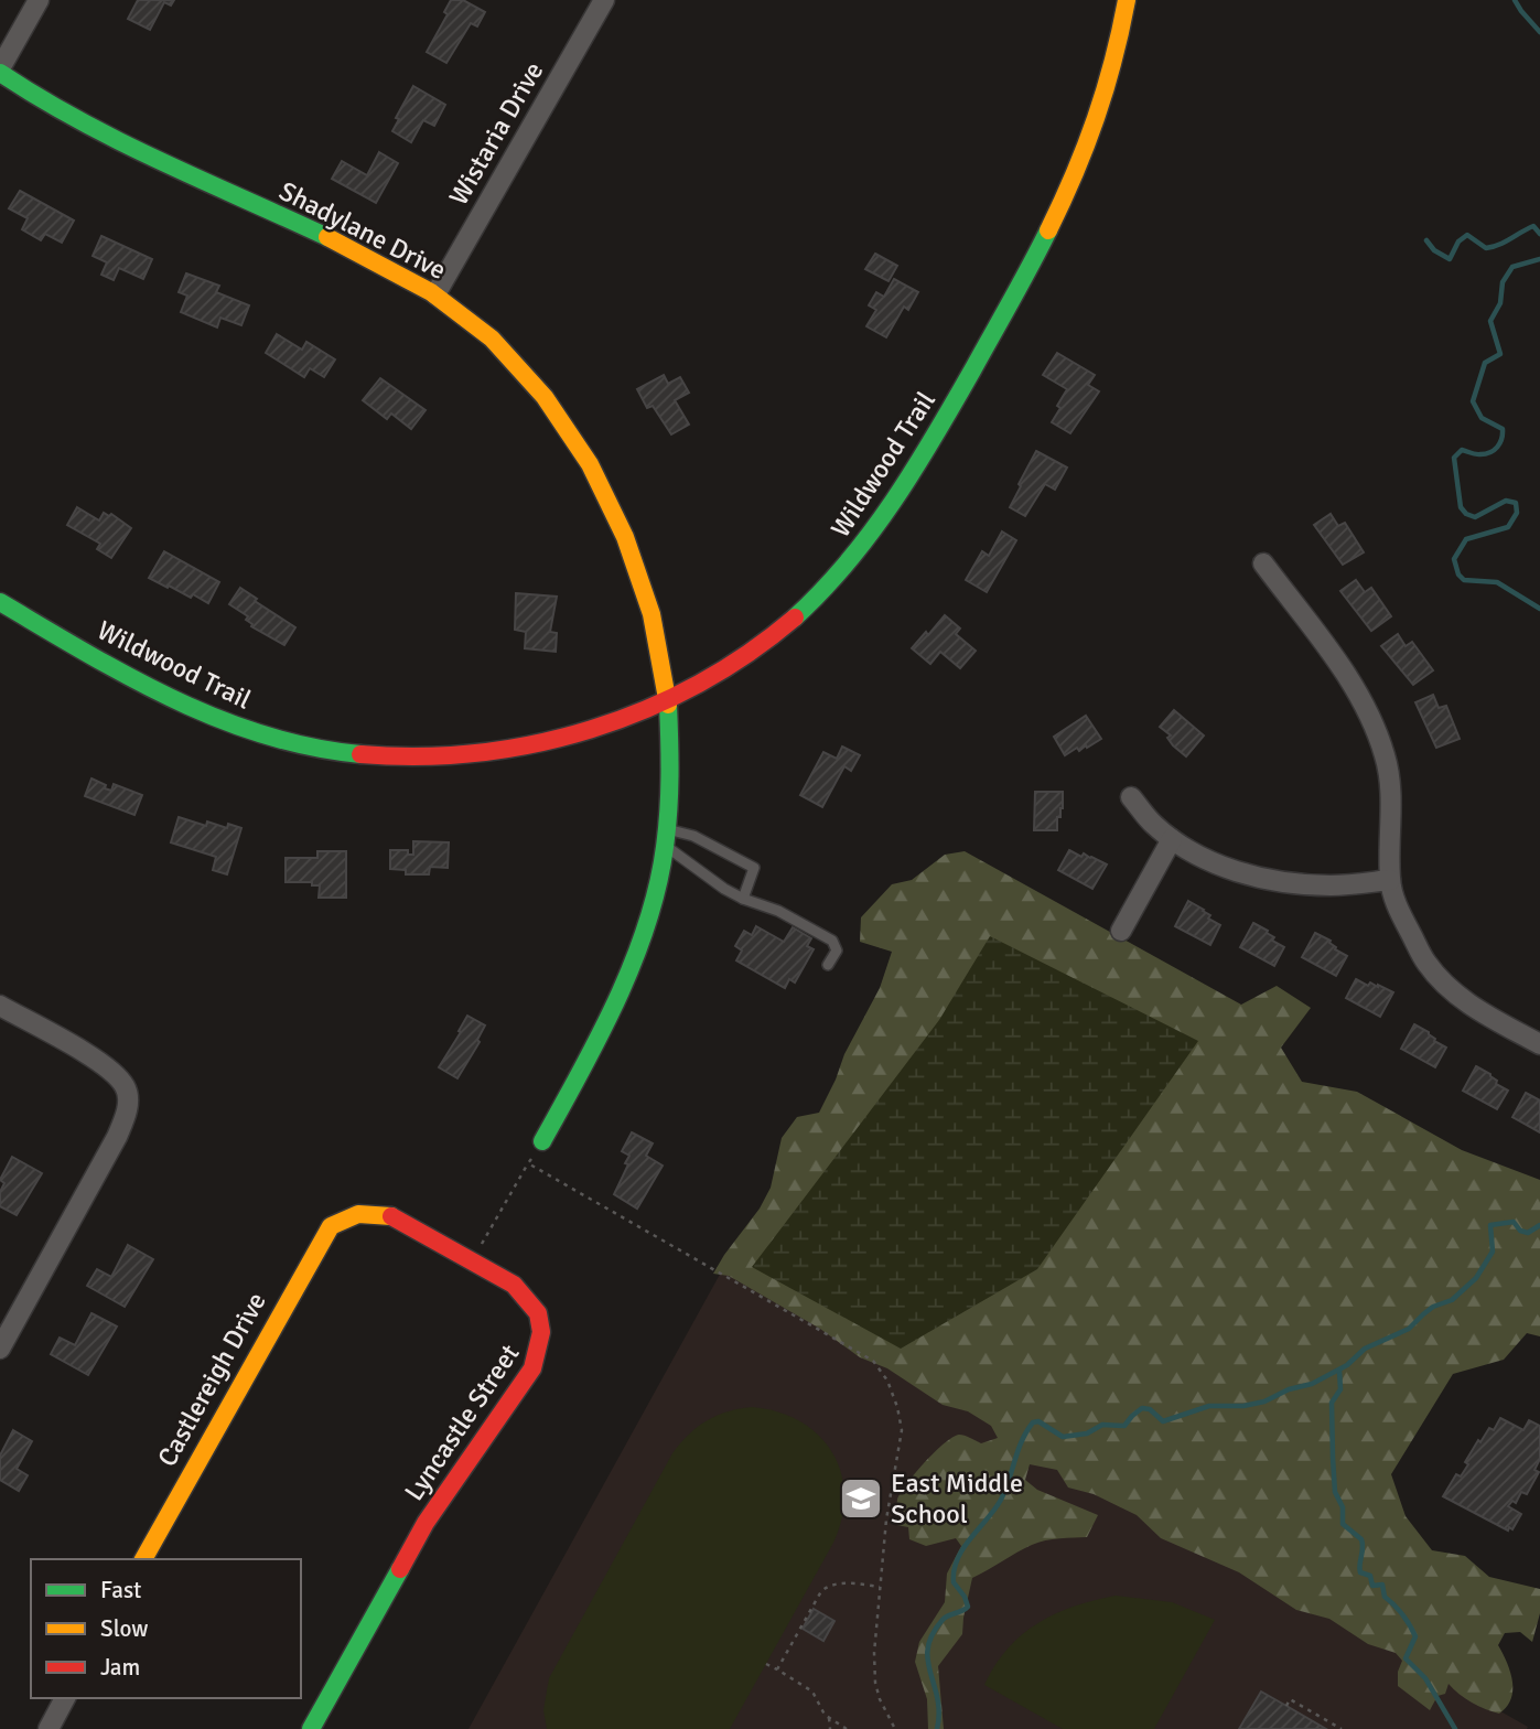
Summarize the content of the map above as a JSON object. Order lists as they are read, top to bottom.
{
  "streets": {
    "street": [
      "Wistaria Drive",
      "Shadylane Drive",
      "Wildwood Trail",
      "Castlereigh Drive",
      "Lyncastle Street"
    ]
  },
  "crossings": [
    ["Wistaria Drive", "Shadylane Drive"],
    ["Shadylane Drive", "Wildwood Trail"],
    ["Castlereigh Drive", "Lyncastle Street"]
  ],
  "places": {
    "school or university": ["East Middle School"]
  },
  "legend": ["Fast", "Slow", "Jam"]
}
